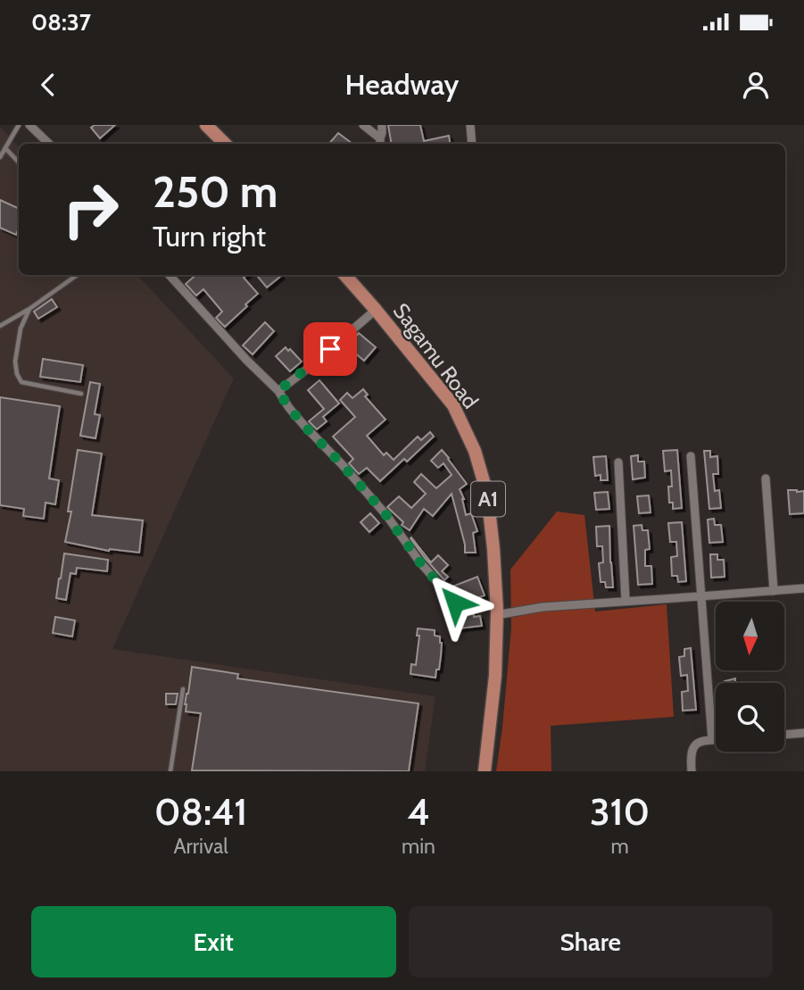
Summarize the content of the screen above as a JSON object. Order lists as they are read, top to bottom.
{
  "streets": {
    "highway": ["Sagamu Road", "A1"]
  },
  "north": "bottom",
  "page": {
    "status": "08:37",
    "header": "Headway",
    "turn": ["250 m", "Turn right"],
    "eta": [
      "08:41",
      "Arrival",
      "4",
      "min",
      "310",
      "m"
    ],
    "buttons": ["Exit", "Share"]
  }
}
